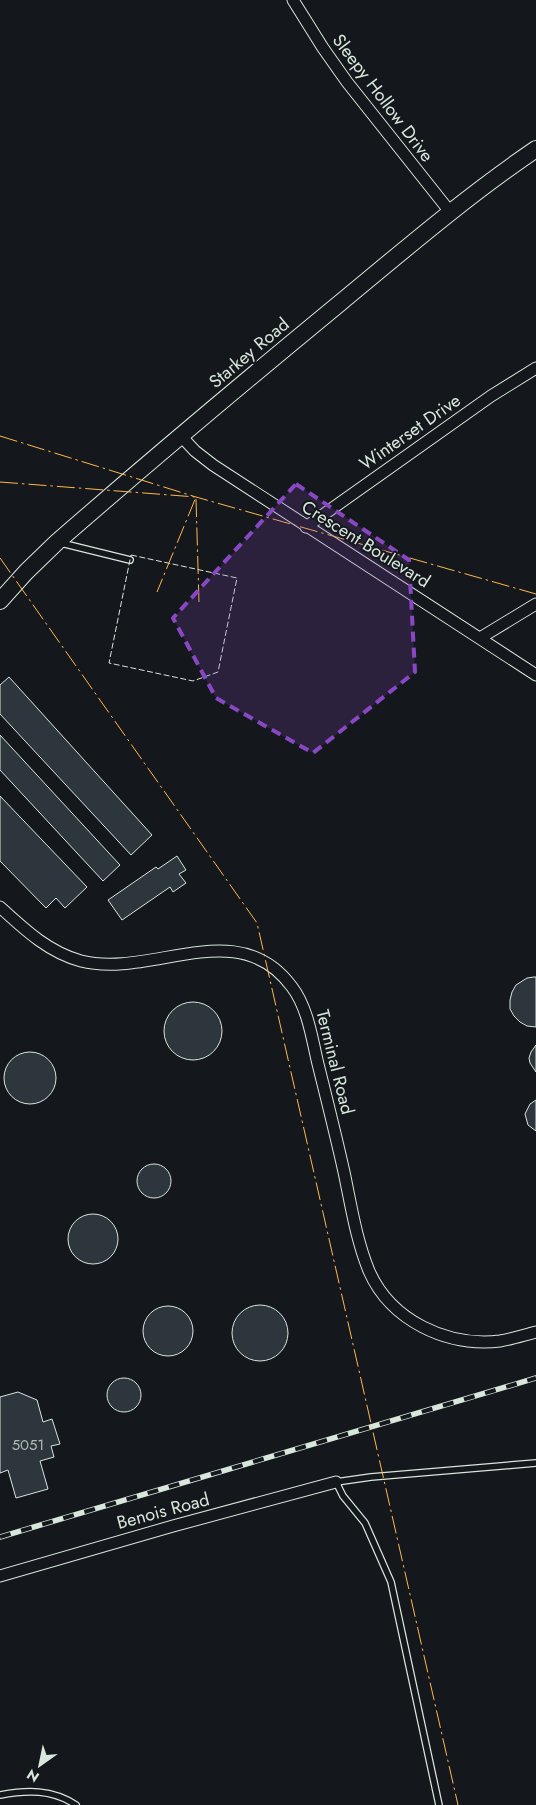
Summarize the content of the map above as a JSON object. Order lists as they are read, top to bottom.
{
  "streets": {
    "main road": ["Starkey Road"],
    "street": [
      "Sleepy Hollow Drive",
      "Winterset Drive",
      "Crescent Boulevard",
      "Terminal Road",
      "Benois Road"
    ]
  },
  "crossings": [
    ["Sleepy Hollow Drive", "Starkey Road"],
    ["Starkey Road", "Crescent Boulevard"],
    ["Winterset Drive", "Crescent Boulevard"]
  ],
  "house_numbers": ["5051"],
  "north": "bottom left"
}
